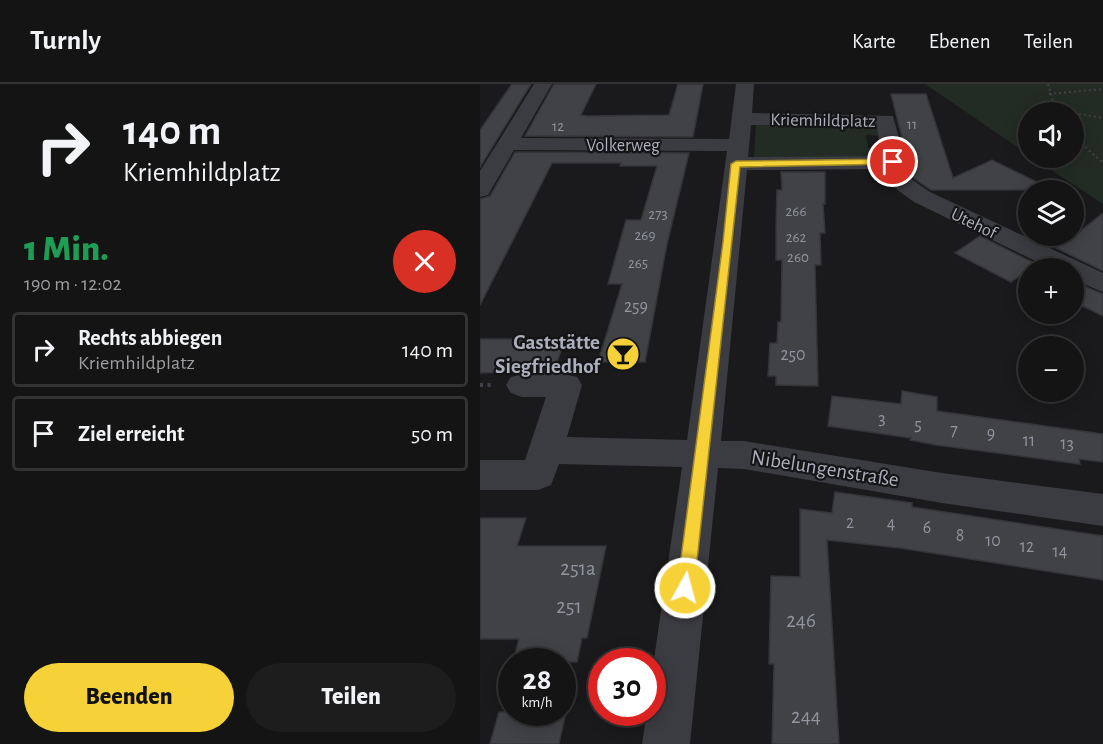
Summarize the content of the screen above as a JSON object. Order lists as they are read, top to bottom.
{
  "streets": {
    "street": [
      "Kriemhildplatz",
      "Volkerweg",
      "Utehof",
      "Nibelungenstraße"
    ]
  },
  "crossings": [
    ["Kriemhildplatz", "Volkerweg"],
    ["Kriemhildplatz", "Utehof"]
  ],
  "places": {
    "bar": ["Gaststätte Siegfriedhof"]
  },
  "house_numbers": [
    "11",
    "12",
    "266",
    "273",
    "269",
    "262",
    "260",
    "265",
    "259",
    "250",
    "3",
    "5",
    "7",
    "9",
    "11",
    "13",
    "2",
    "4",
    "6",
    "8",
    "10",
    "12",
    "14",
    "251a",
    "251",
    "246",
    "244"
  ],
  "page": {
    "header": "Turnly",
    "nav": ["Karte", "Ebenen", "Teilen"],
    "turn": ["140 m", "Kriemhildplatz"],
    "map_buttons": ["+", "−"],
    "heading": ["1 Min.", "190 m · 12:02"],
    "list": [
      {
        "name": "Rechts abbiegen",
        "note": "Kriemhildplatz",
        "value": "140 m"
      },
      {
        "name": "Ziel erreicht",
        "value": "50 m"
      }
    ],
    "speed": "28 km/h",
    "limit": "30",
    "buttons": ["Beenden", "Teilen"]
  }
}
